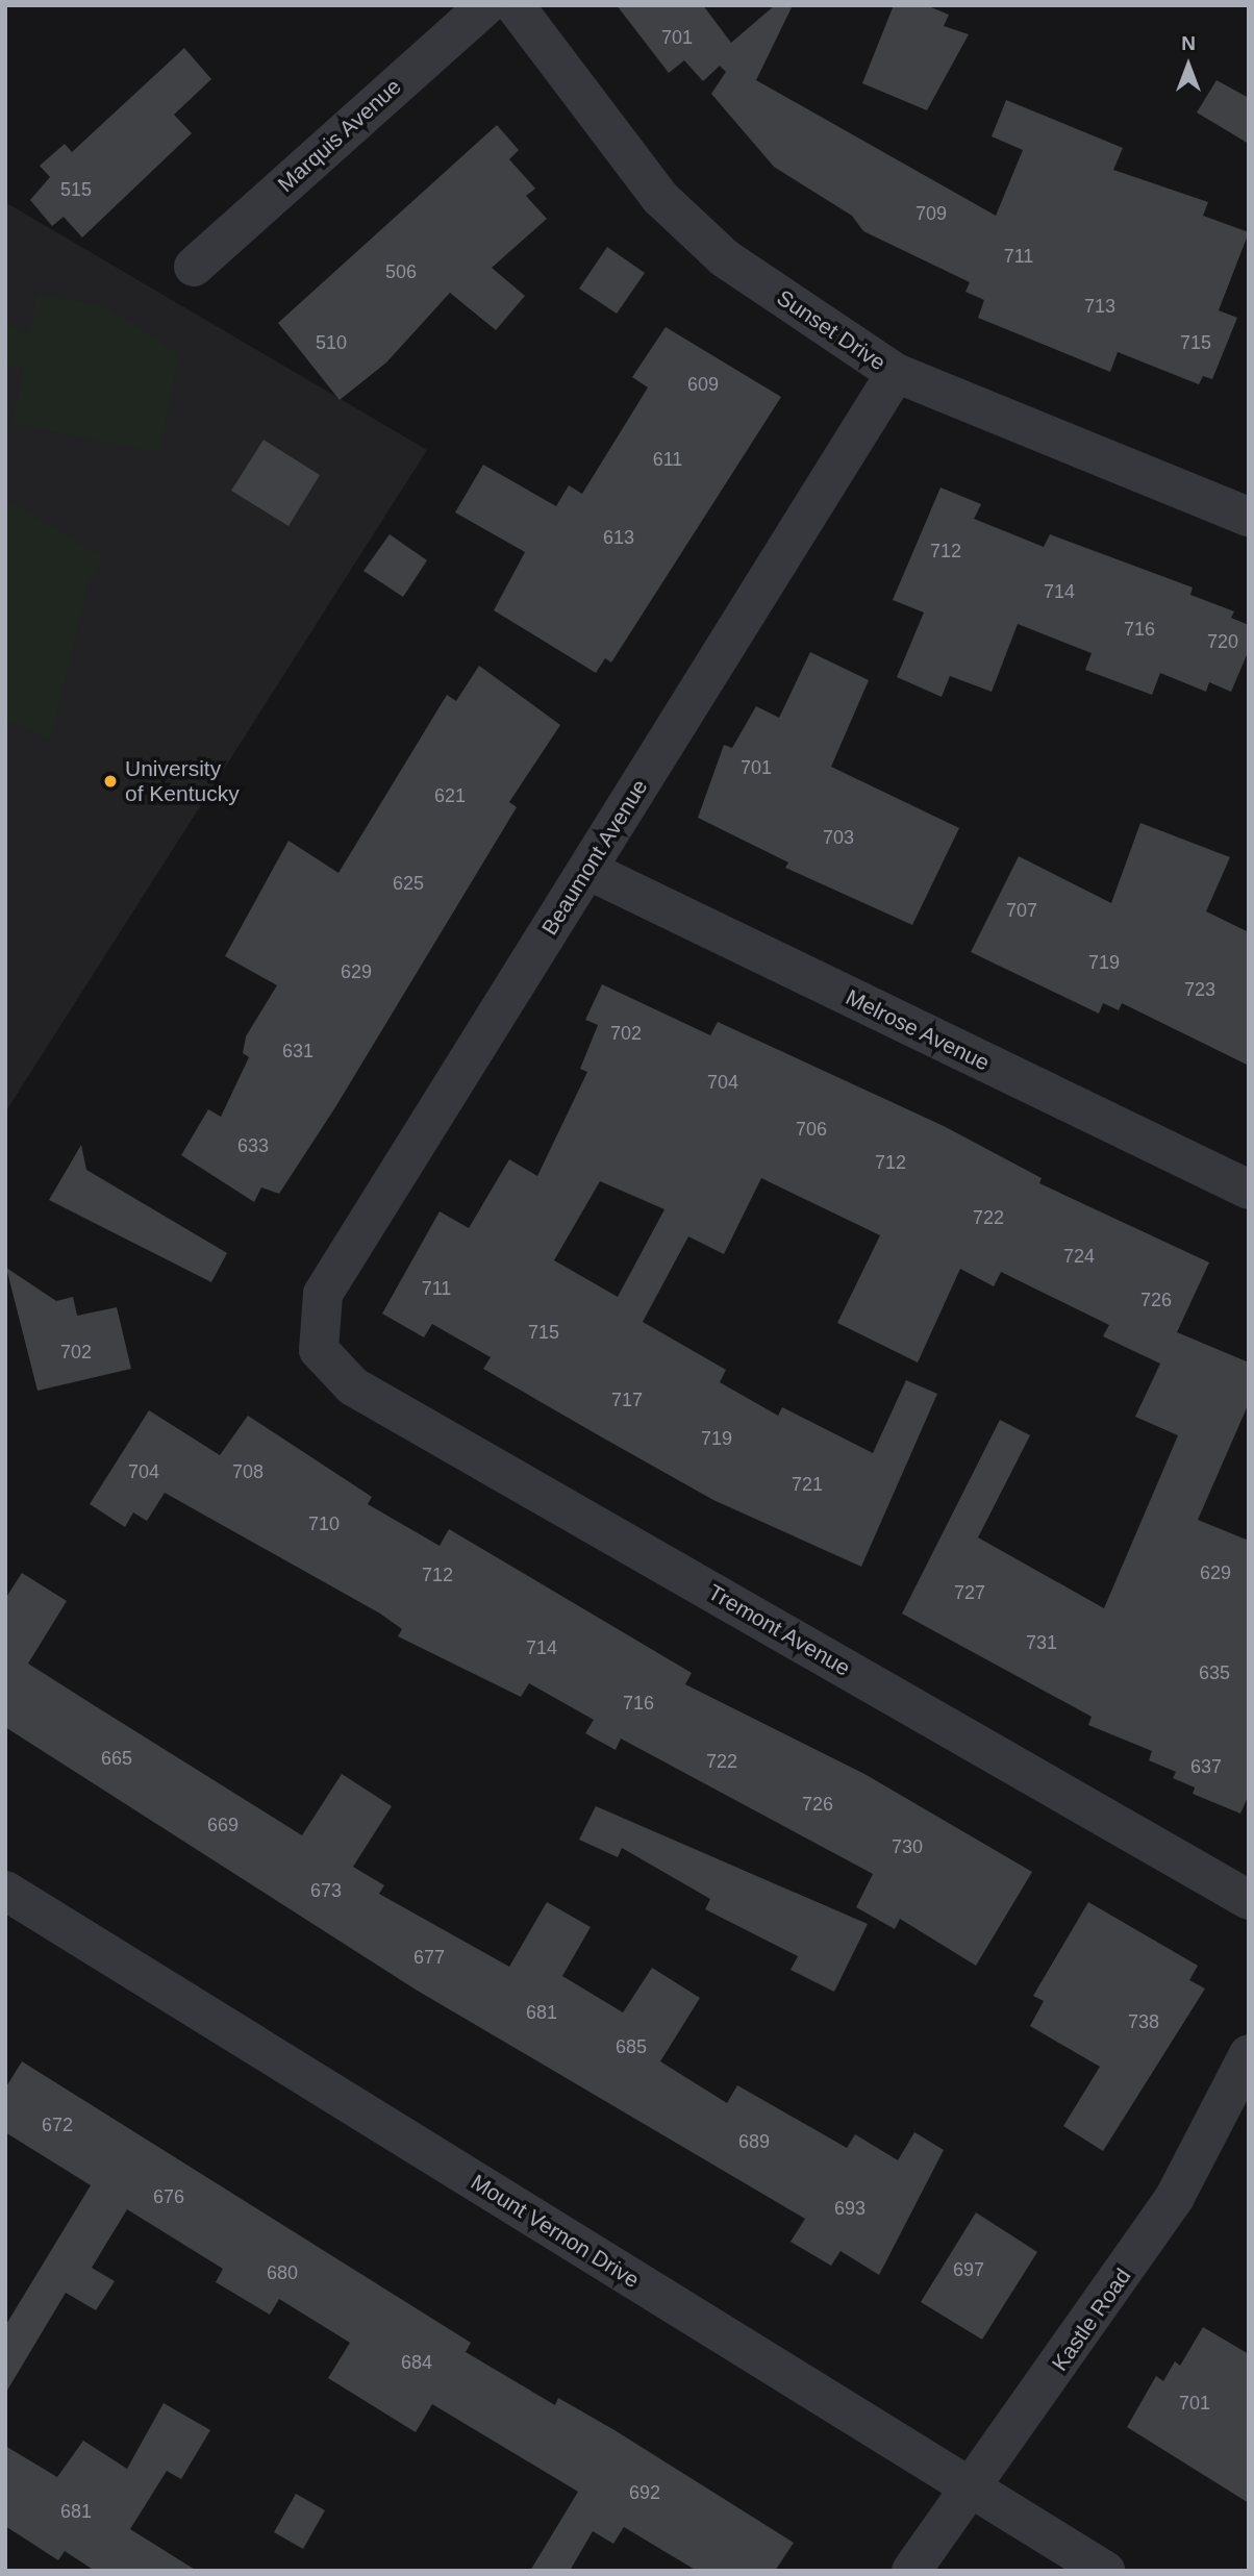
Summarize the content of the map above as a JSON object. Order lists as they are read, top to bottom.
{
  "streets": {
    "street": [
      "Marquis Avenue",
      "Sunset Drive",
      "Beaumont Avenue",
      "Melrose Avenue",
      "Tremont Avenue",
      "Mount Vernon Drive",
      "Kastle Road"
    ]
  },
  "crossings": [
    ["Sunset Drive", "Beaumont Avenue"],
    ["Beaumont Avenue", "Melrose Avenue"],
    ["Beaumont Avenue", "Tremont Avenue"],
    ["Mount Vernon Drive", "Kastle Road"]
  ],
  "places": ["University of Kentucky"],
  "house_numbers": [
    "701",
    "515",
    "709",
    "711",
    "506",
    "713",
    "510",
    "715",
    "609",
    "611",
    "613",
    "712",
    "714",
    "716",
    "720",
    "701",
    "621",
    "703",
    "625",
    "707",
    "719",
    "629",
    "723",
    "702",
    "631",
    "704",
    "706",
    "633",
    "712",
    "722",
    "724",
    "711",
    "726",
    "715",
    "702",
    "717",
    "719",
    "704",
    "708",
    "721",
    "710",
    "629",
    "712",
    "727",
    "731",
    "714",
    "635",
    "716",
    "665",
    "722",
    "637",
    "726",
    "669",
    "730",
    "673",
    "677",
    "681",
    "738",
    "685",
    "672",
    "689",
    "676",
    "693",
    "697",
    "680",
    "684",
    "701",
    "692",
    "681"
  ],
  "north": "top"
}
